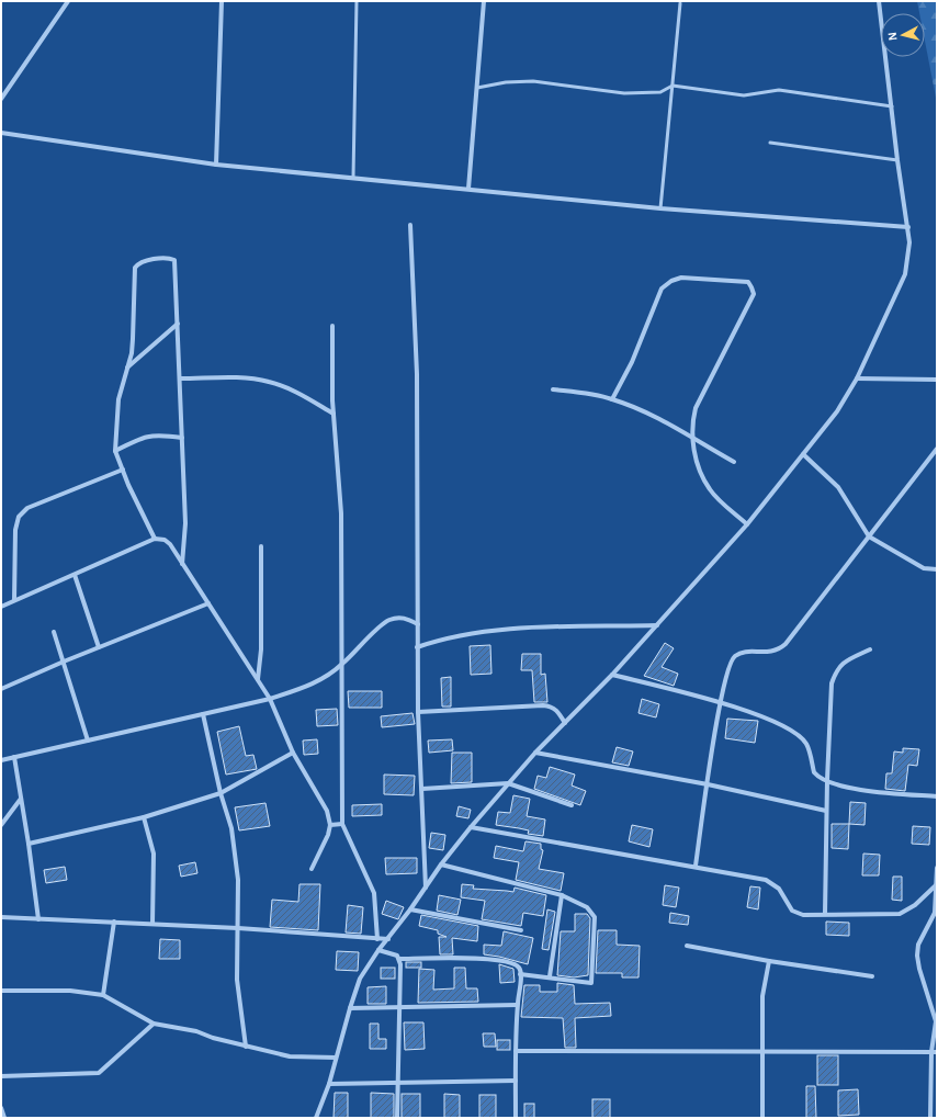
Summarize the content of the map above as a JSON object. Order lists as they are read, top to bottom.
{
  "north": "left"
}
